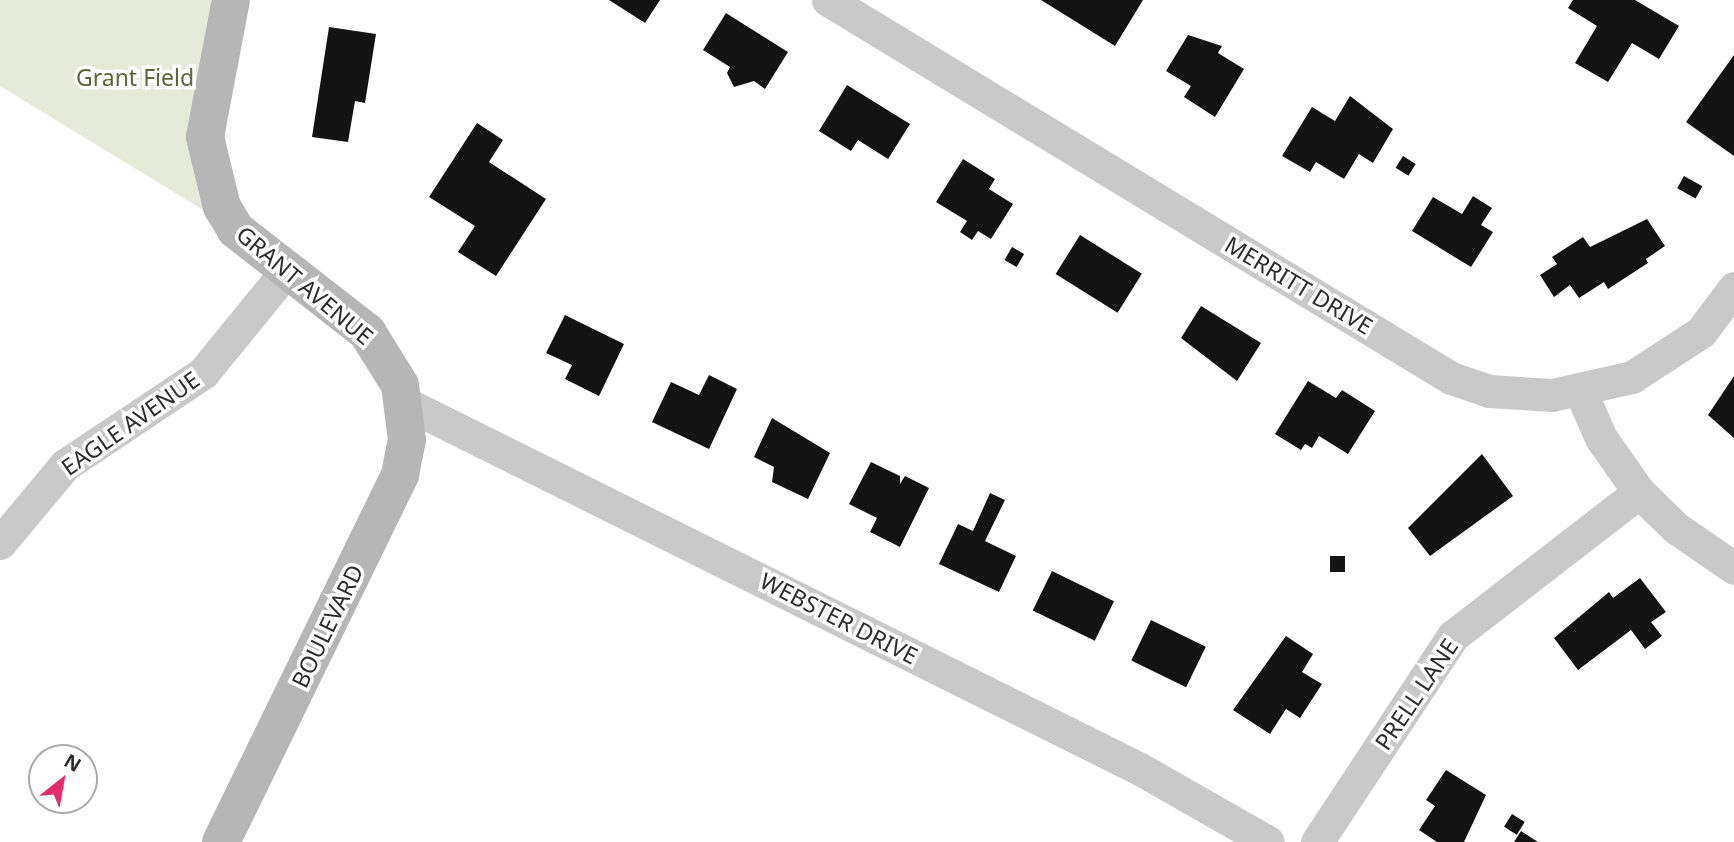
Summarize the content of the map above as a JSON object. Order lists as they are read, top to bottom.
{
  "streets": {
    "street": [
      "GRANT AVENUE",
      "MERRITT DRIVE",
      "EAGLE AVENUE",
      "WEBSTER DRIVE",
      "BOULEVARD",
      "PRELL LANE"
    ]
  },
  "crossings": [
    ["GRANT AVENUE", "EAGLE AVENUE"],
    ["GRANT AVENUE", "WEBSTER DRIVE"],
    ["GRANT AVENUE", "BOULEVARD"],
    ["WEBSTER DRIVE", "BOULEVARD"]
  ],
  "parks": ["Grant Field"],
  "north": "top right"
}
